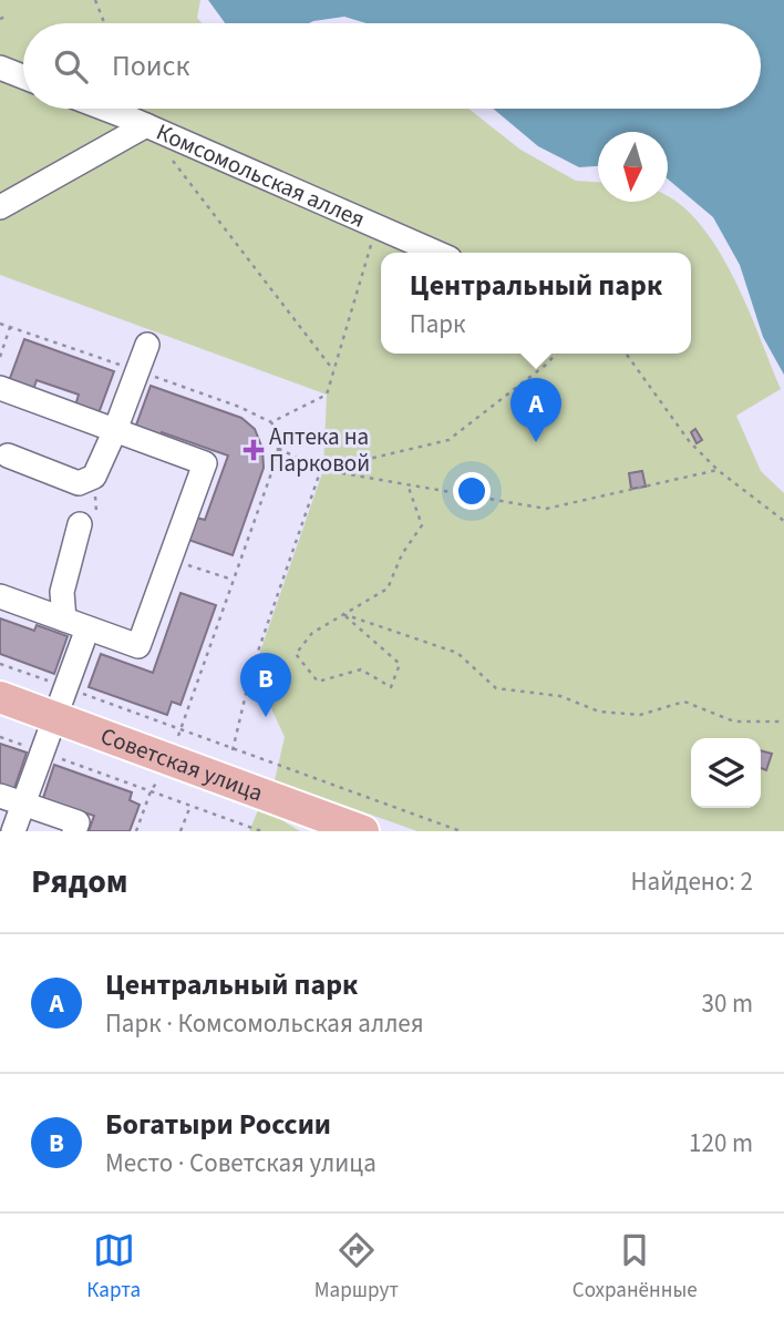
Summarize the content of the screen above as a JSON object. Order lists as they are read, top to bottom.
{
  "streets": {
    "main road": ["Советская улица"],
    "street": ["Комсомольская аллея"]
  },
  "places": {
    "health": ["Аптека на Парковой"]
  },
  "north": "bottom",
  "page": {
    "search": "Поиск",
    "popup": ["Центральный парк", "Парк"],
    "pins": ["A", "B"],
    "heading": ["Рядом", "Найдено: 2"],
    "list": [
      {
        "mark": "A",
        "name": "Центральный парк",
        "note": "Парк · Комсомольская аллея",
        "value": "30 m"
      },
      {
        "mark": "B",
        "name": "Богатыри России",
        "note": "Место · Советская улица",
        "value": "120 m"
      }
    ],
    "nav": ["Карта", "Маршрут", "Сохранённые"]
  }
}
